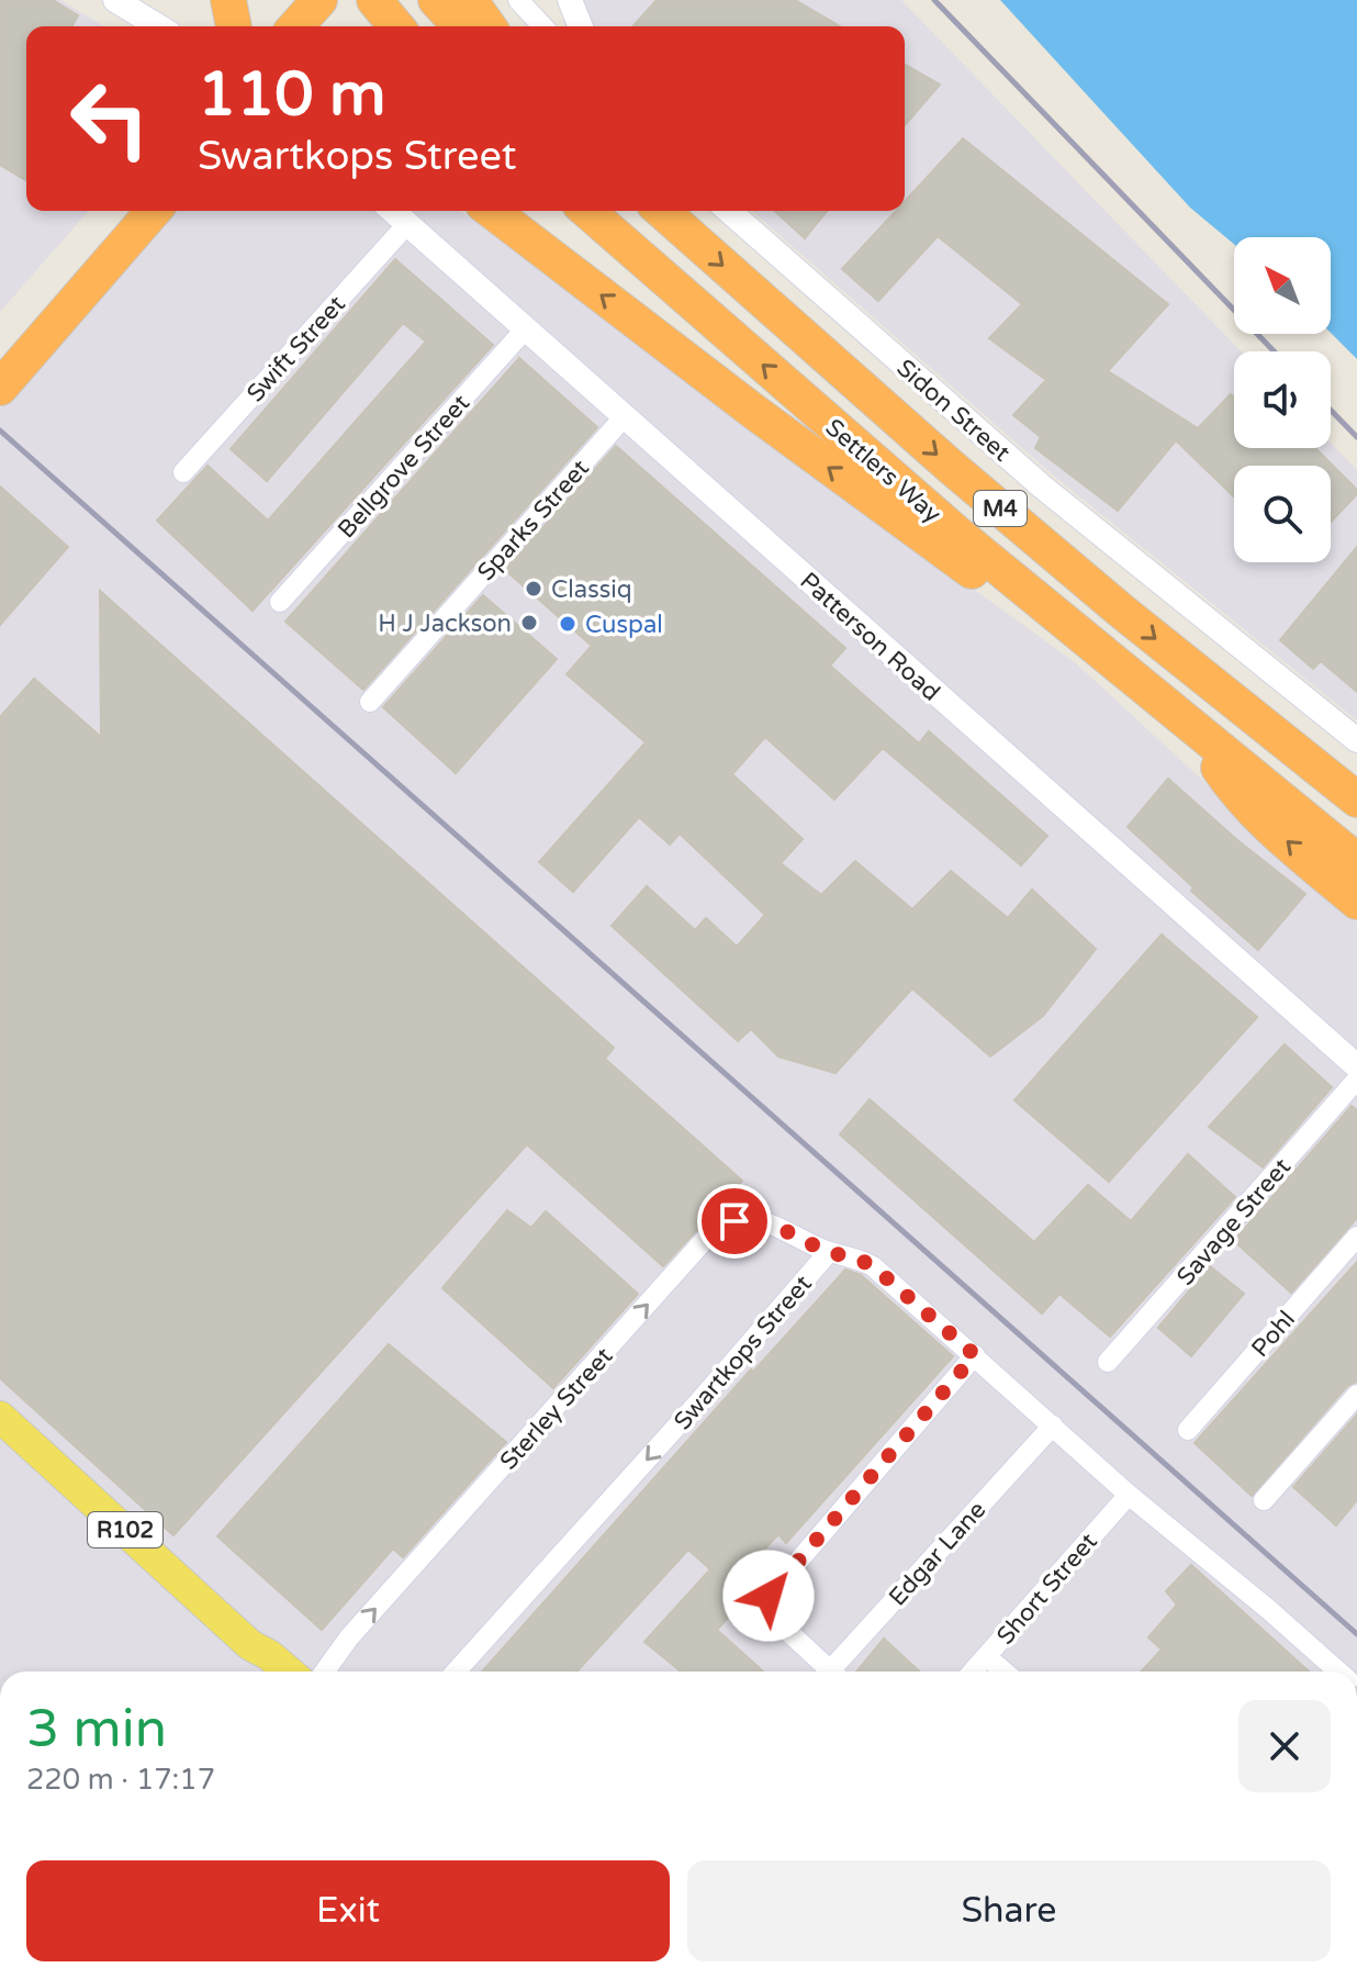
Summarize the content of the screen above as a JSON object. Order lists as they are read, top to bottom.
{
  "streets": {
    "highway": ["Settlers Way", "M4"],
    "main road": ["R102"],
    "street": [
      "Swift Street",
      "Sidon Street",
      "Bellgrove Street",
      "Sparks Street",
      "Patterson Road",
      "Savage Street",
      "Pohl",
      "Swartkops Street",
      "Sterley Street",
      "Edgar Lane",
      "Short Street"
    ]
  },
  "crossings": [
    ["Swift Street", "Patterson Road"],
    ["Bellgrove Street", "Patterson Road"],
    ["Sparks Street", "Patterson Road"],
    ["Swartkops Street", "Sterley Street"],
    ["Swartkops Street", "Edgar Lane"],
    ["Swartkops Street", "Short Street"]
  ],
  "one_way": ["Swartkops Street", "Sterley Street"],
  "places": ["Classiq", "H J Jackson", "Cuspal"],
  "north": "top left",
  "page": {
    "turn": ["110 m", "Swartkops Street"],
    "heading": ["3 min", "220 m · 17:17"],
    "buttons": ["Exit", "Share"]
  }
}
